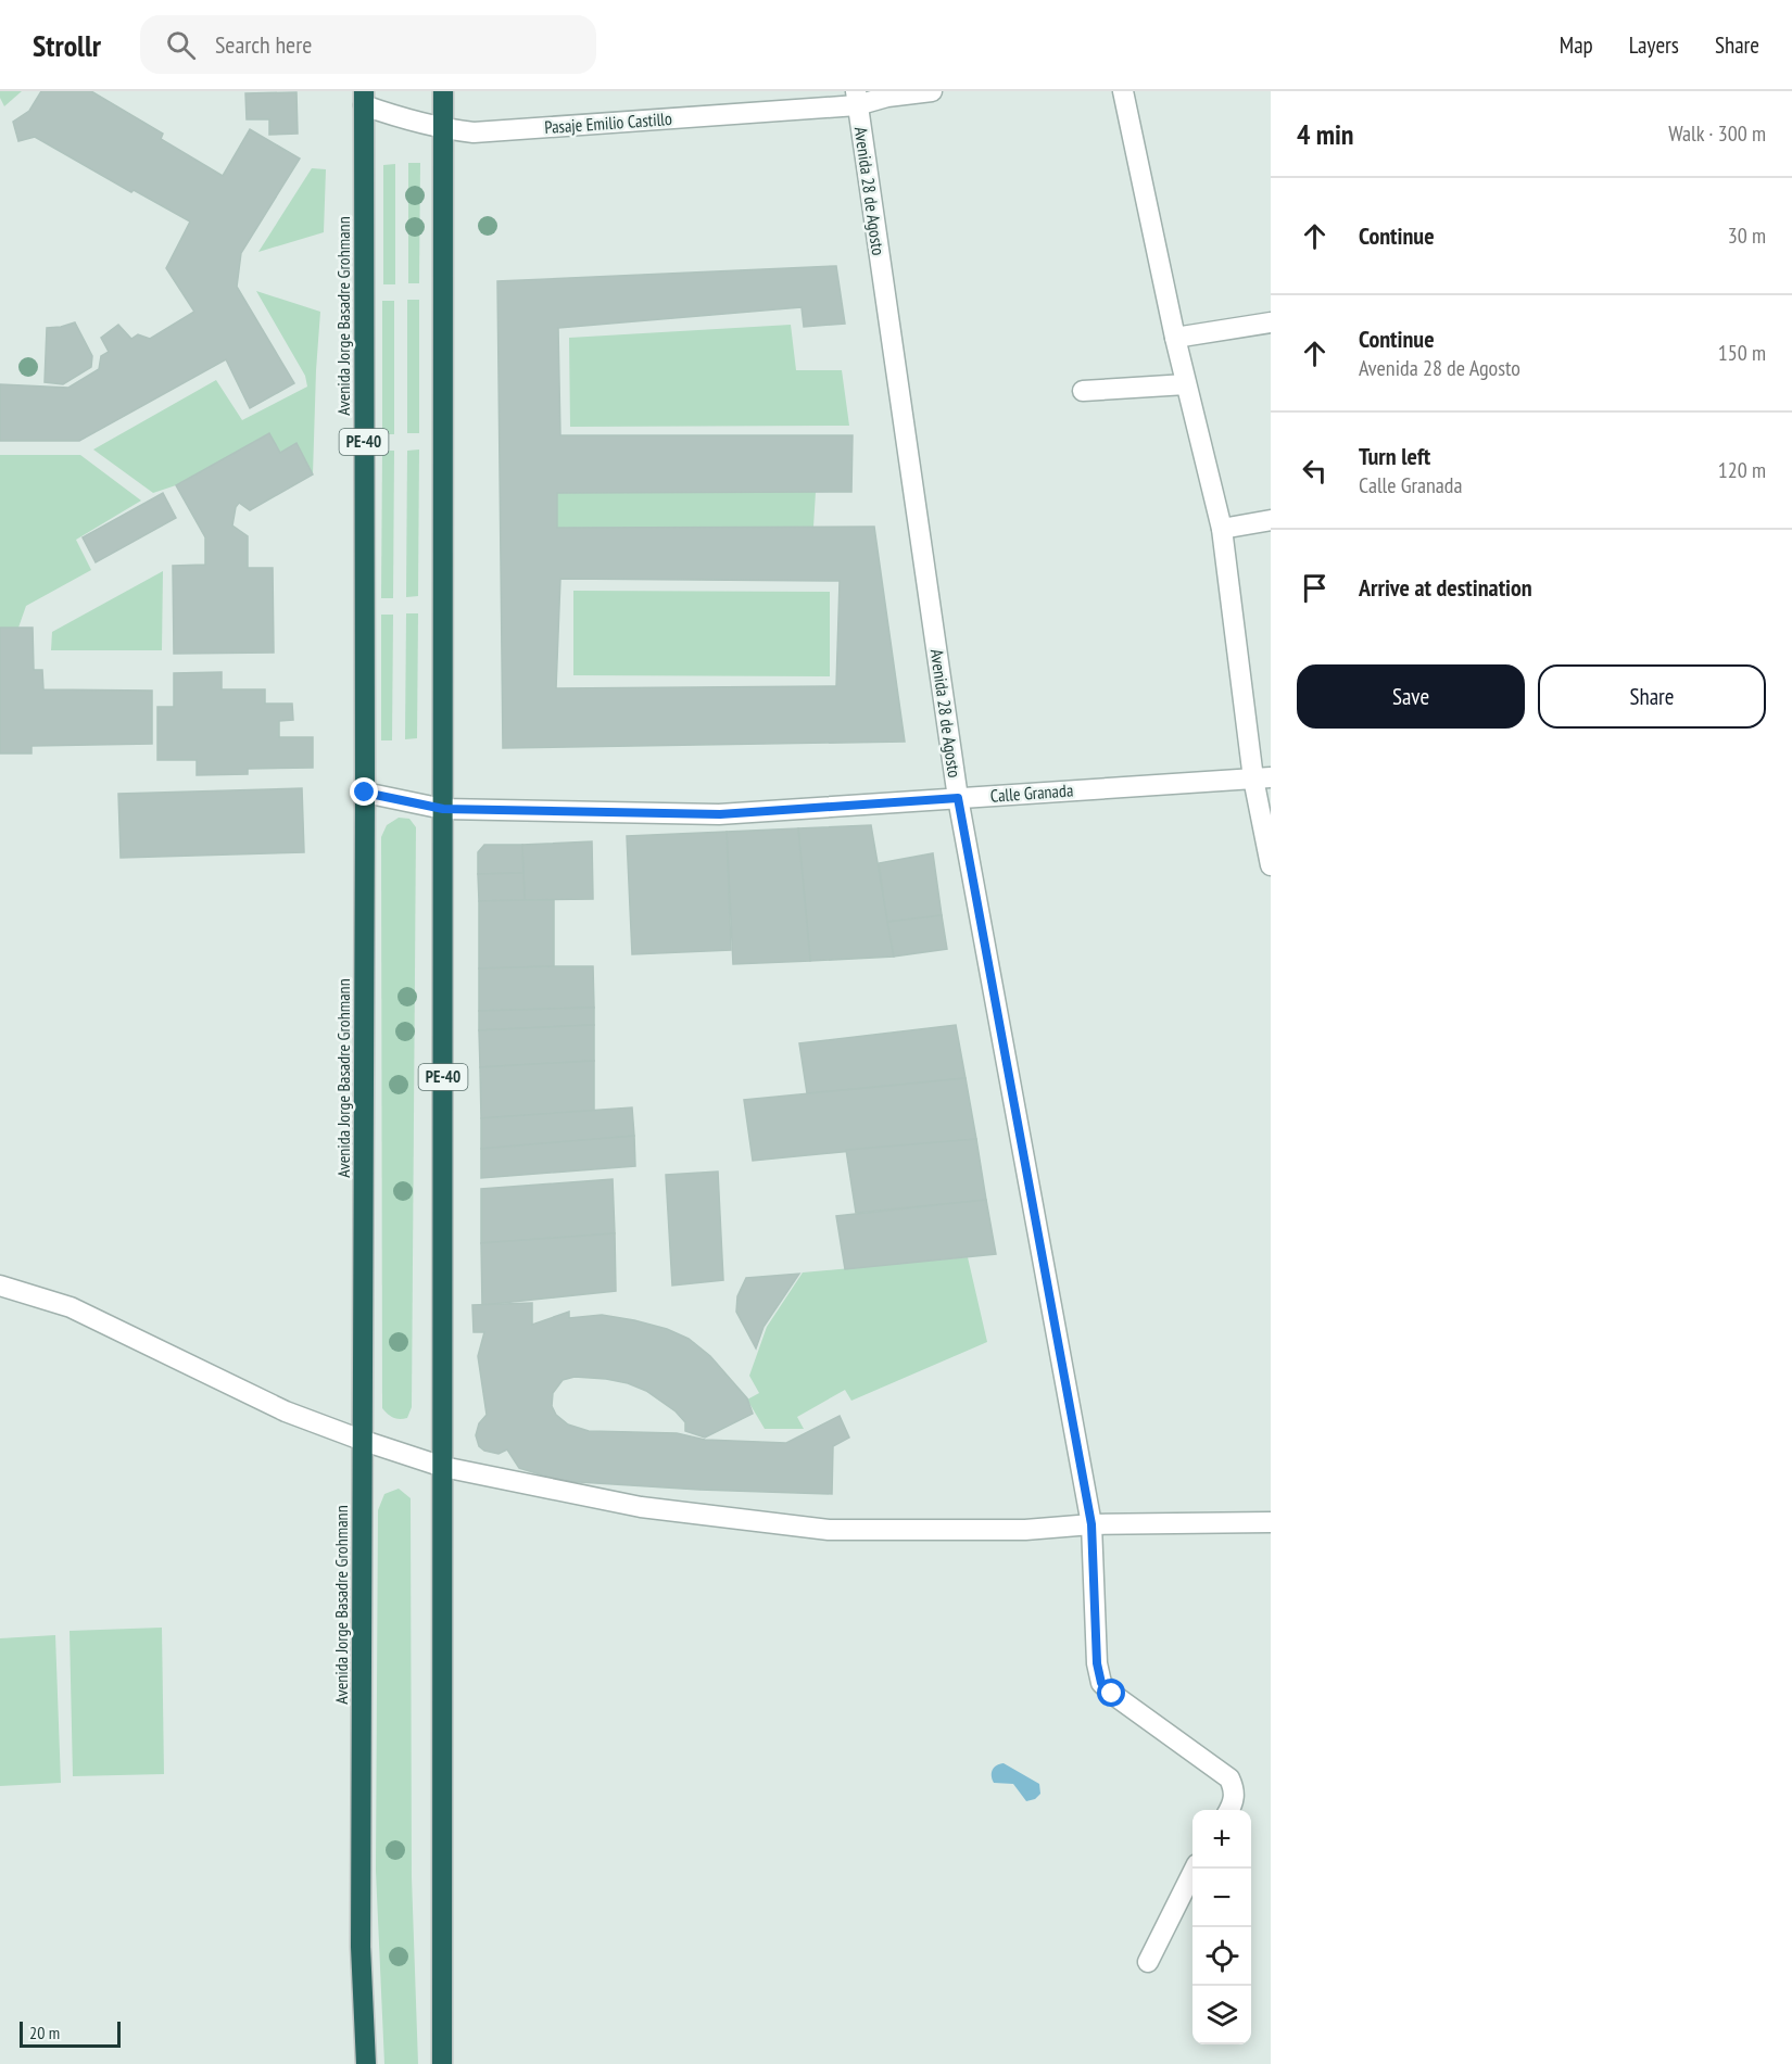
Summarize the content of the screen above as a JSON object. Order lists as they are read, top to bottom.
{
  "streets": {
    "highway": ["Avenida Jorge Basadre Grohmann", "PE-40"],
    "street": ["Pasaje Emilio Castillo", "Avenida 28 de Agosto", "Calle Granada"]
  },
  "crossings": [
    ["Pasaje Emilio Castillo", "Avenida 28 de Agosto"],
    ["Pasaje Emilio Castillo", "Avenida Jorge Basadre Grohmann"],
    ["Pasaje Emilio Castillo", "PE-40"],
    ["Avenida 28 de Agosto", "Calle Granada"],
    ["Avenida Jorge Basadre Grohmann", "Calle Granada"],
    ["PE-40", "Calle Granada"]
  ],
  "scale_bar": "20 m",
  "page": {
    "header": "Strollr",
    "search": "Search here",
    "nav": ["Map", "Layers", "Share"],
    "heading": ["4 min", "Walk · 300 m"],
    "list": [
      ["Continue", "30 m"],
      ["Continue", "Avenida 28 de Agosto", "150 m"],
      ["Turn left", "Calle Granada", "120 m"],
      "Arrive at destination"
    ],
    "buttons": ["Save", "Share"],
    "map_buttons": ["+", "−"],
    "scale": "20 m"
  }
}
